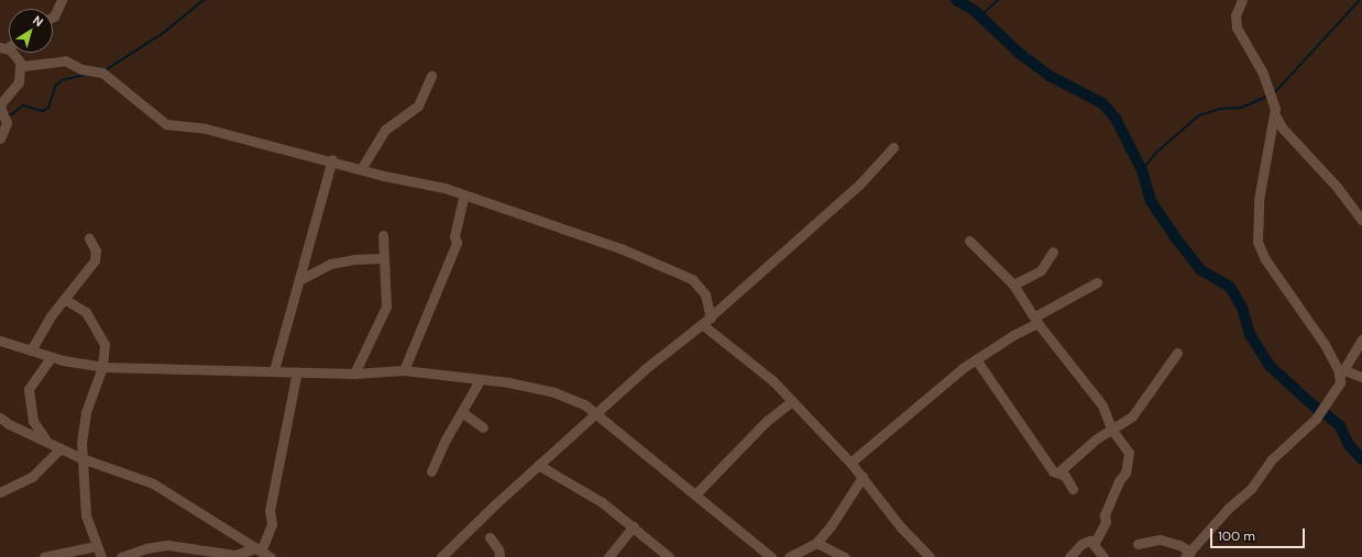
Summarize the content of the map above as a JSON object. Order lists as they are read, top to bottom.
{
  "scale_bar": "100 m",
  "north": "top right"
}
